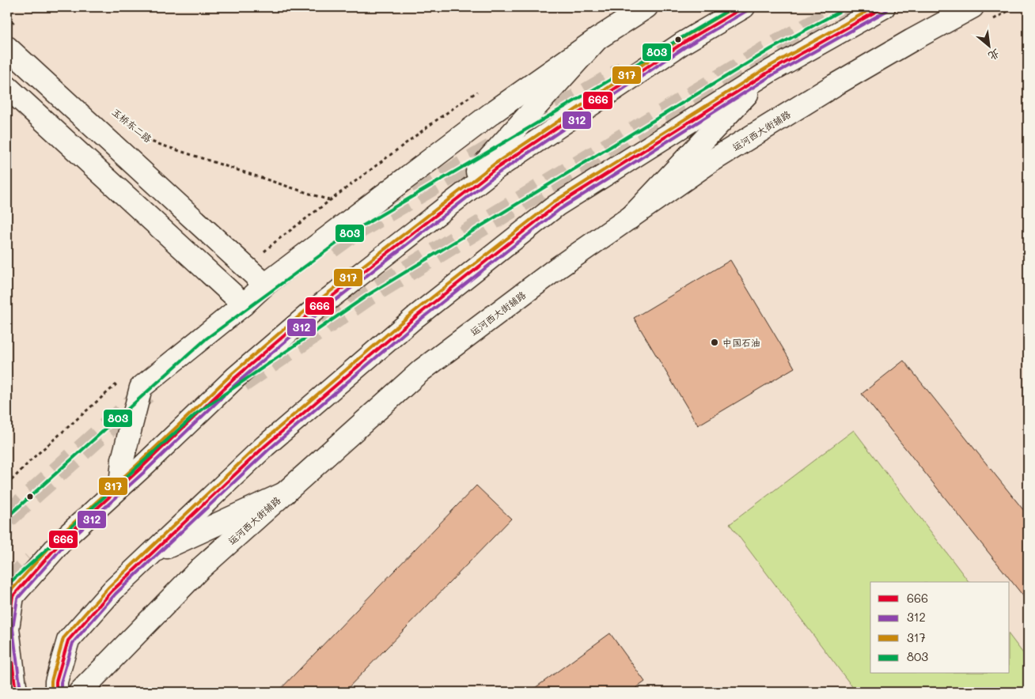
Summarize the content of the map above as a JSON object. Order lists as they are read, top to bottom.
{
  "streets": {
    "main road": ["运河西大街辅路"],
    "path": ["玉桥东二路"]
  },
  "places": ["中国石油"],
  "lines": [
    "transit line 666",
    "transit line 317",
    "transit line 803",
    "transit line 312"
  ],
  "legend": [
    "666",
    "312",
    "317",
    "803"
  ],
  "north": "bottom right"
}
